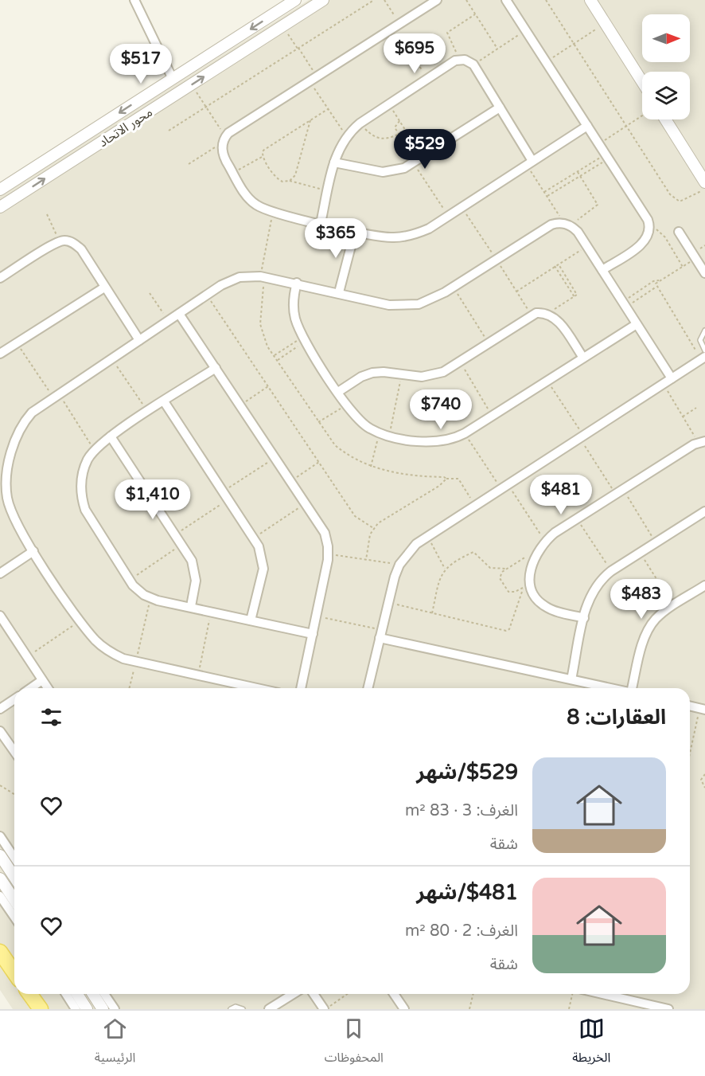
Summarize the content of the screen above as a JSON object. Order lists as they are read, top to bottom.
{
  "streets": {
    "street": ["محور الاتحاد"]
  },
  "north": "right",
  "page": {
    "price": [
      "$695",
      "$517",
      "$529",
      "$365",
      "$740",
      "$481",
      "$1,410",
      "$483"
    ],
    "heading": "العقارات: 8",
    "list": [
      {
        "name": "$529/شهر",
        "note": "الغرف: 3 · 83 m² · شقة"
      },
      {
        "name": "$481/شهر",
        "note": "الغرف: 2 · 80 m² · شقة"
      }
    ],
    "tabs": ["الخريطة", "المحفوظات", "الرئيسية"]
  }
}
